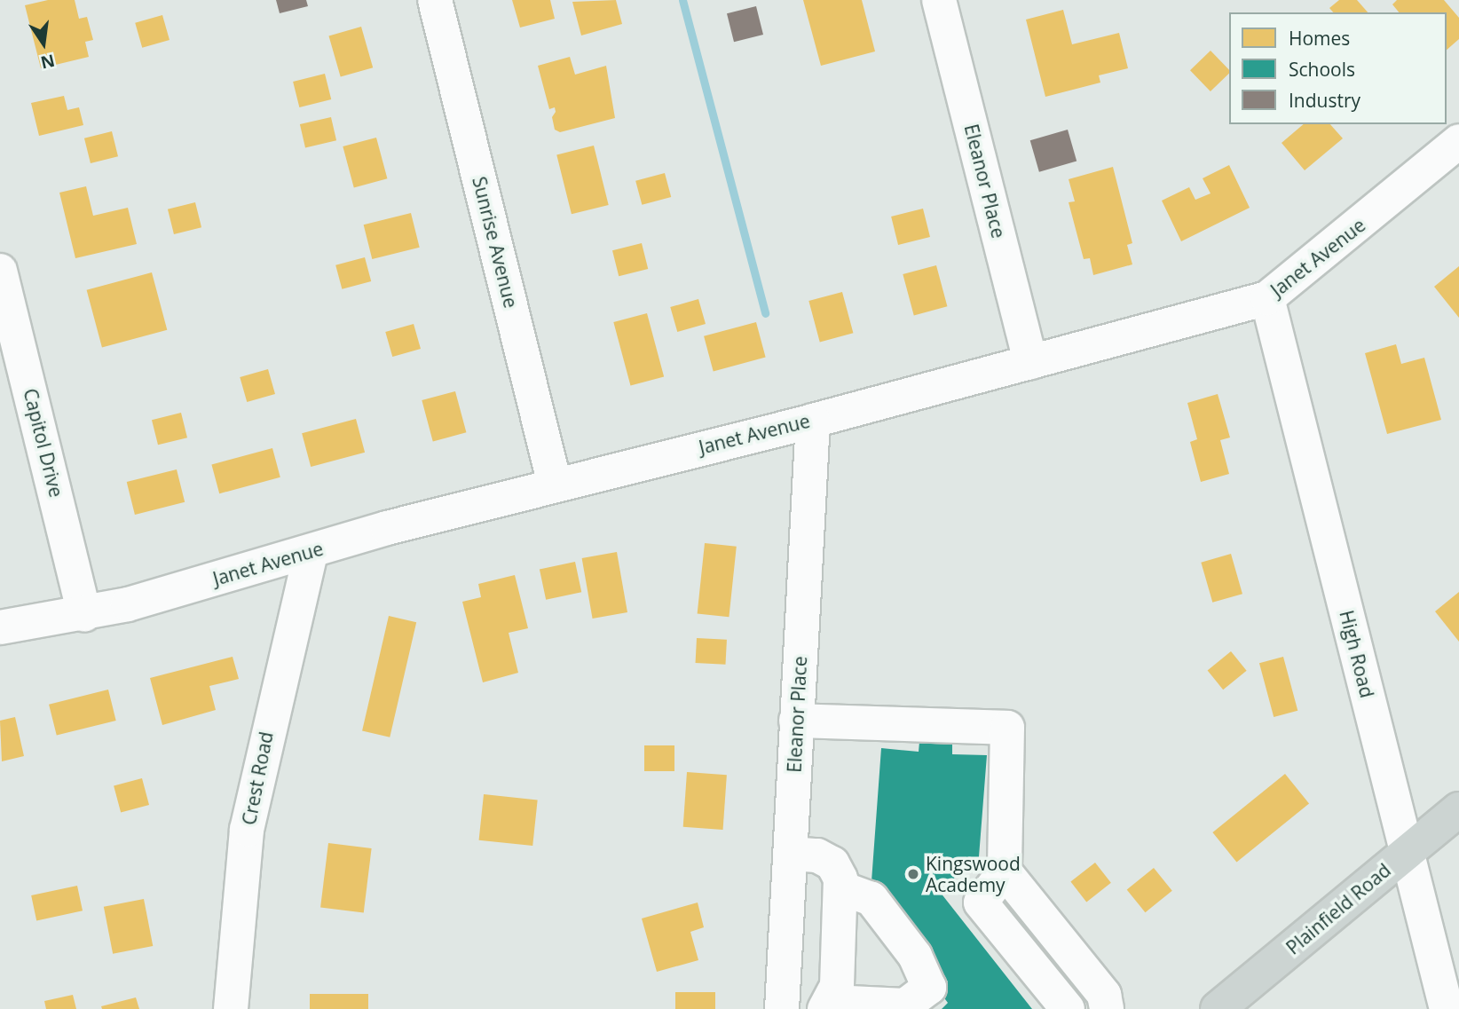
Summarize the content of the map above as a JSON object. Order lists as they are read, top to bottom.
{
  "streets": {
    "main road": ["Plainfield Road"],
    "street": [
      "Eleanor Place",
      "Sunrise Avenue",
      "Janet Avenue",
      "Capitol Drive",
      "High Road",
      "Crest Road"
    ]
  },
  "crossings": [
    ["Eleanor Place", "Janet Avenue"],
    ["Sunrise Avenue", "Janet Avenue"],
    ["Janet Avenue", "Capitol Drive"],
    ["Janet Avenue", "High Road"],
    ["Janet Avenue", "Crest Road"],
    ["High Road", "Plainfield Road"]
  ],
  "places": ["Kingswood Academy"],
  "legend": ["Homes", "Schools", "Industry"],
  "north": "bottom"
}
